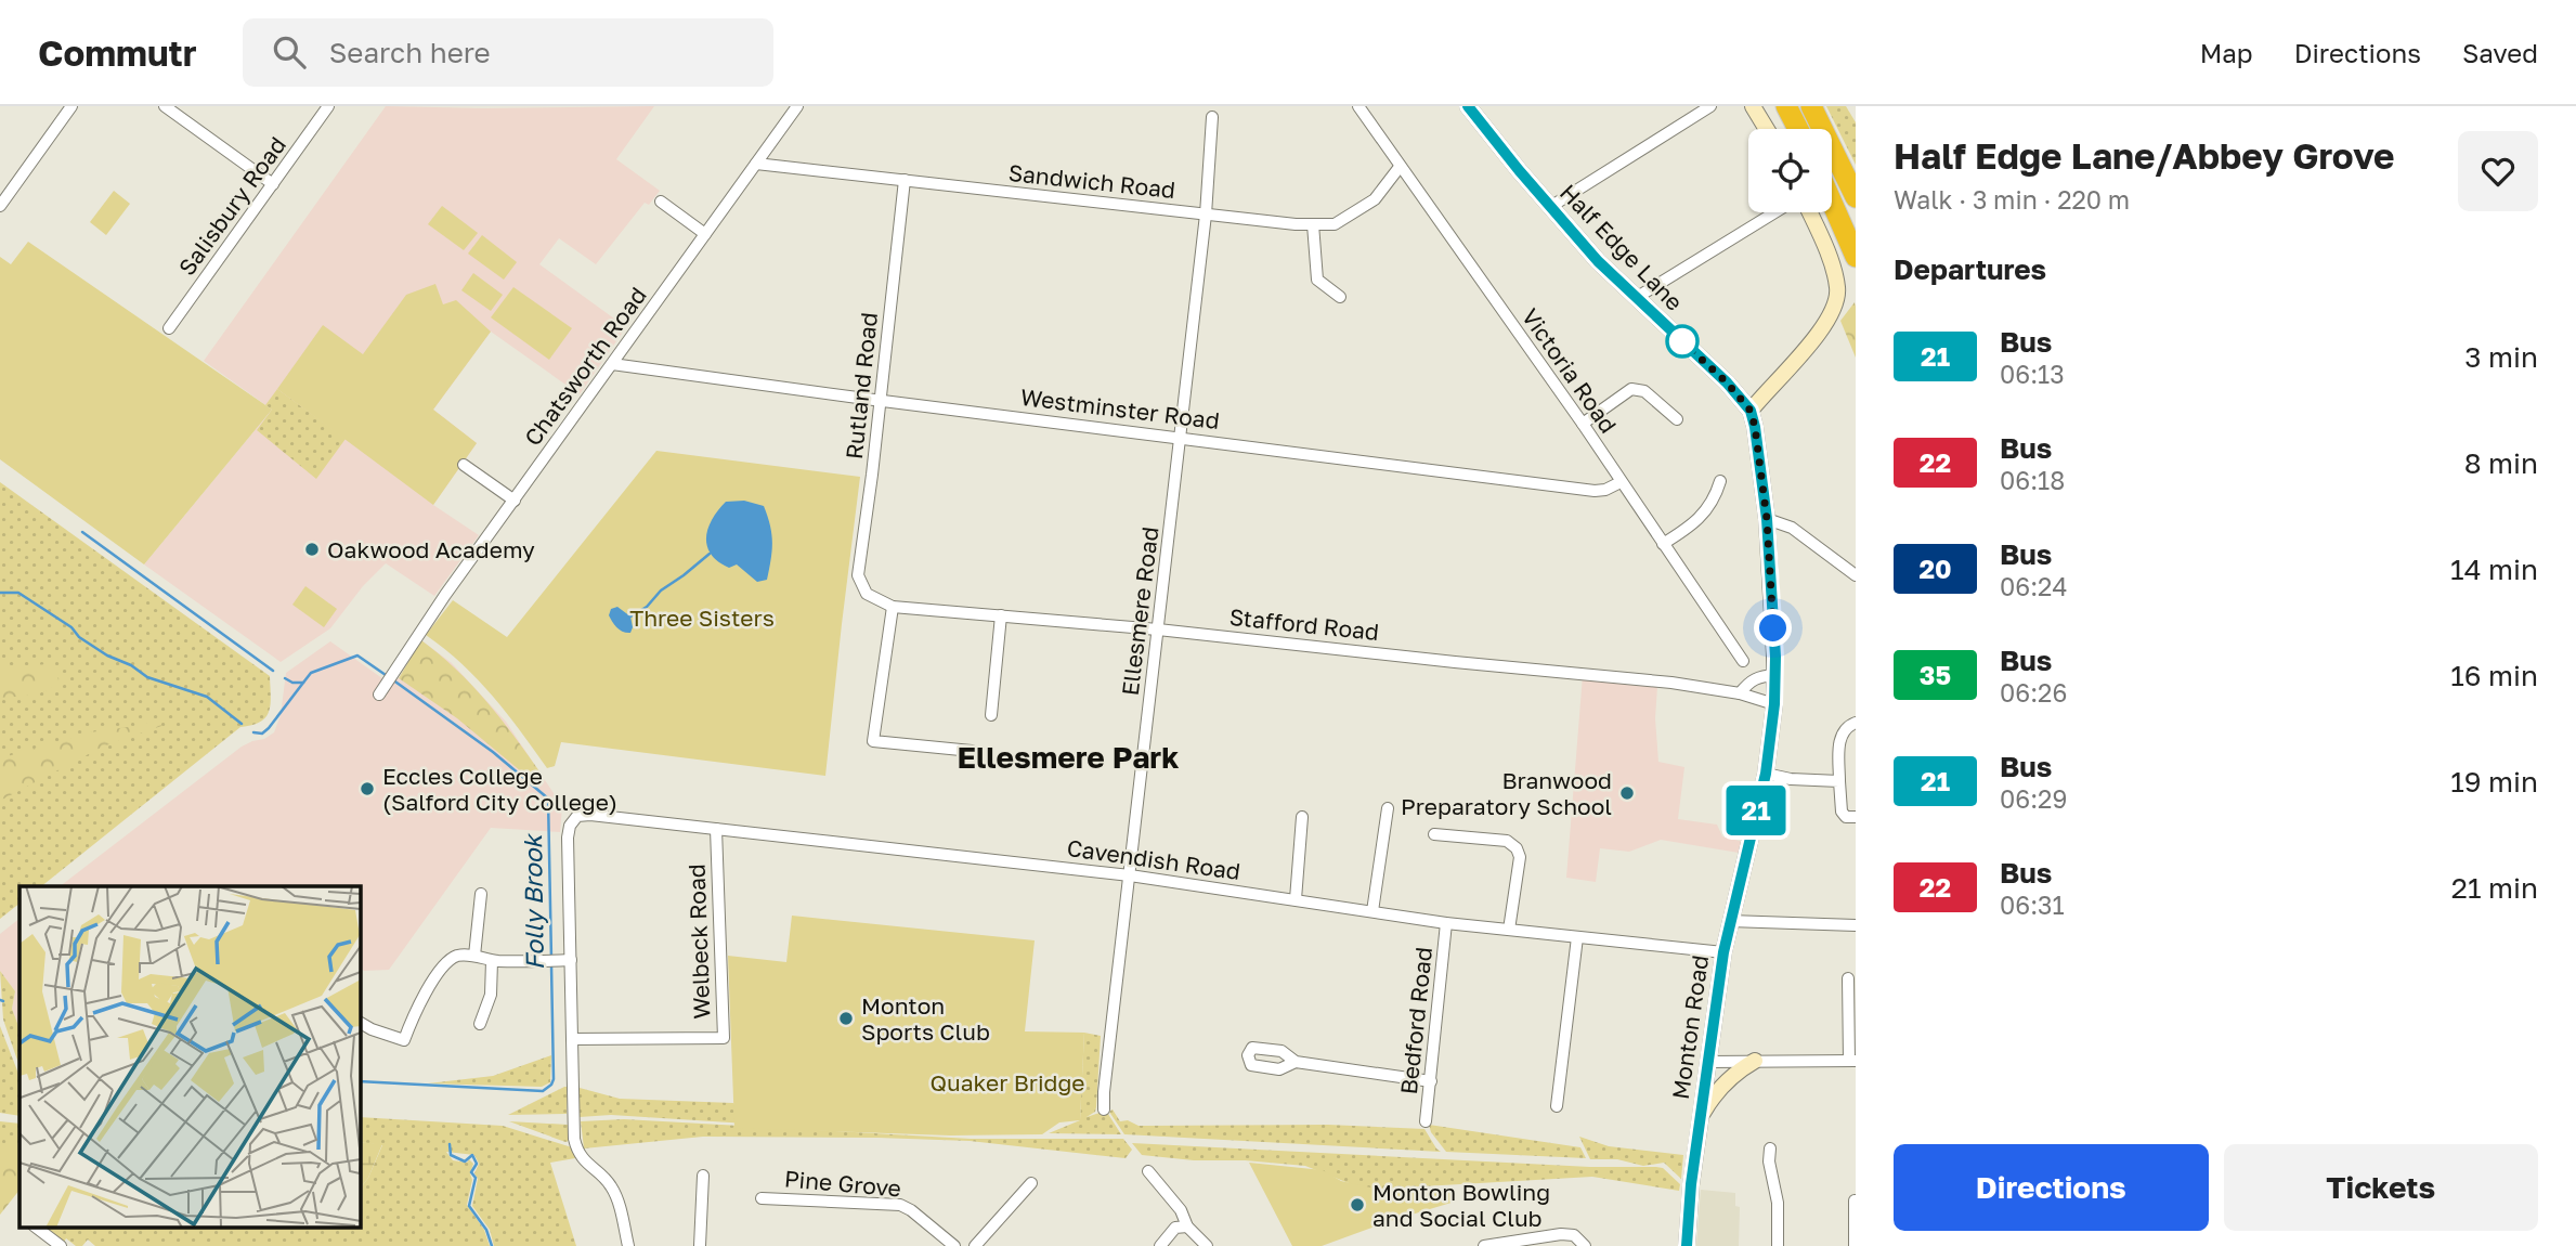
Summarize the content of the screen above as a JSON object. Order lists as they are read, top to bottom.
{
  "streets": {
    "main road": ["Half Edge Lane", "Monton Road"],
    "street": [
      "Sandwich Road",
      "Salisbury Road",
      "Chatsworth Road",
      "Victoria Road",
      "Rutland Road",
      "Westminster Road",
      "Ellesmere Road",
      "Stafford Road",
      "Cavendish Road",
      "Welbeck Road",
      "Bedford Road",
      "Pine Grove"
    ]
  },
  "crossings": [
    ["Sandwich Road", "Chatsworth Road"],
    ["Sandwich Road", "Victoria Road"],
    ["Sandwich Road", "Rutland Road"],
    ["Sandwich Road", "Ellesmere Road"],
    ["Half Edge Lane", "Monton Road"],
    ["Chatsworth Road", "Westminster Road"],
    ["Victoria Road", "Westminster Road"],
    ["Rutland Road", "Westminster Road"],
    ["Rutland Road", "Stafford Road"],
    ["Westminster Road", "Ellesmere Road"],
    ["Ellesmere Road", "Stafford Road"],
    ["Ellesmere Road", "Cavendish Road"],
    ["Stafford Road", "Monton Road"],
    ["Cavendish Road", "Welbeck Road"],
    ["Cavendish Road", "Bedford Road"],
    ["Cavendish Road", "Monton Road"]
  ],
  "districts": ["Ellesmere Park"],
  "water": ["Folly Brook"],
  "parks": ["Three Sisters", "Quaker Bridge"],
  "places": [
    "Oakwood Academy",
    "Eccles College (Salford City College)",
    "Branwood Preparatory School",
    "Monton Sports Club",
    "Monton Bowling and Social Club"
  ],
  "lines": ["bus line 21"],
  "page": {
    "header": "Commutr",
    "search": "Search here",
    "nav": ["Map", "Directions", "Saved"],
    "on_map": "21",
    "heading": [
      ["Half Edge Lane/Abbey Grove", "Walk · 3 min · 220 m"],
      "Departures"
    ],
    "list": [
      {
        "mark": "21",
        "name": "Bus",
        "note": "06:13",
        "value": "3 min"
      },
      {
        "mark": "22",
        "name": "Bus",
        "note": "06:18",
        "value": "8 min"
      },
      {
        "mark": "20",
        "name": "Bus",
        "note": "06:24",
        "value": "14 min"
      },
      {
        "mark": "35",
        "name": "Bus",
        "note": "06:26",
        "value": "16 min"
      },
      {
        "mark": "21",
        "name": "Bus",
        "note": "06:29",
        "value": "19 min"
      },
      {
        "mark": "22",
        "name": "Bus",
        "note": "06:31",
        "value": "21 min"
      }
    ],
    "buttons": ["Directions", "Tickets"]
  }
}
